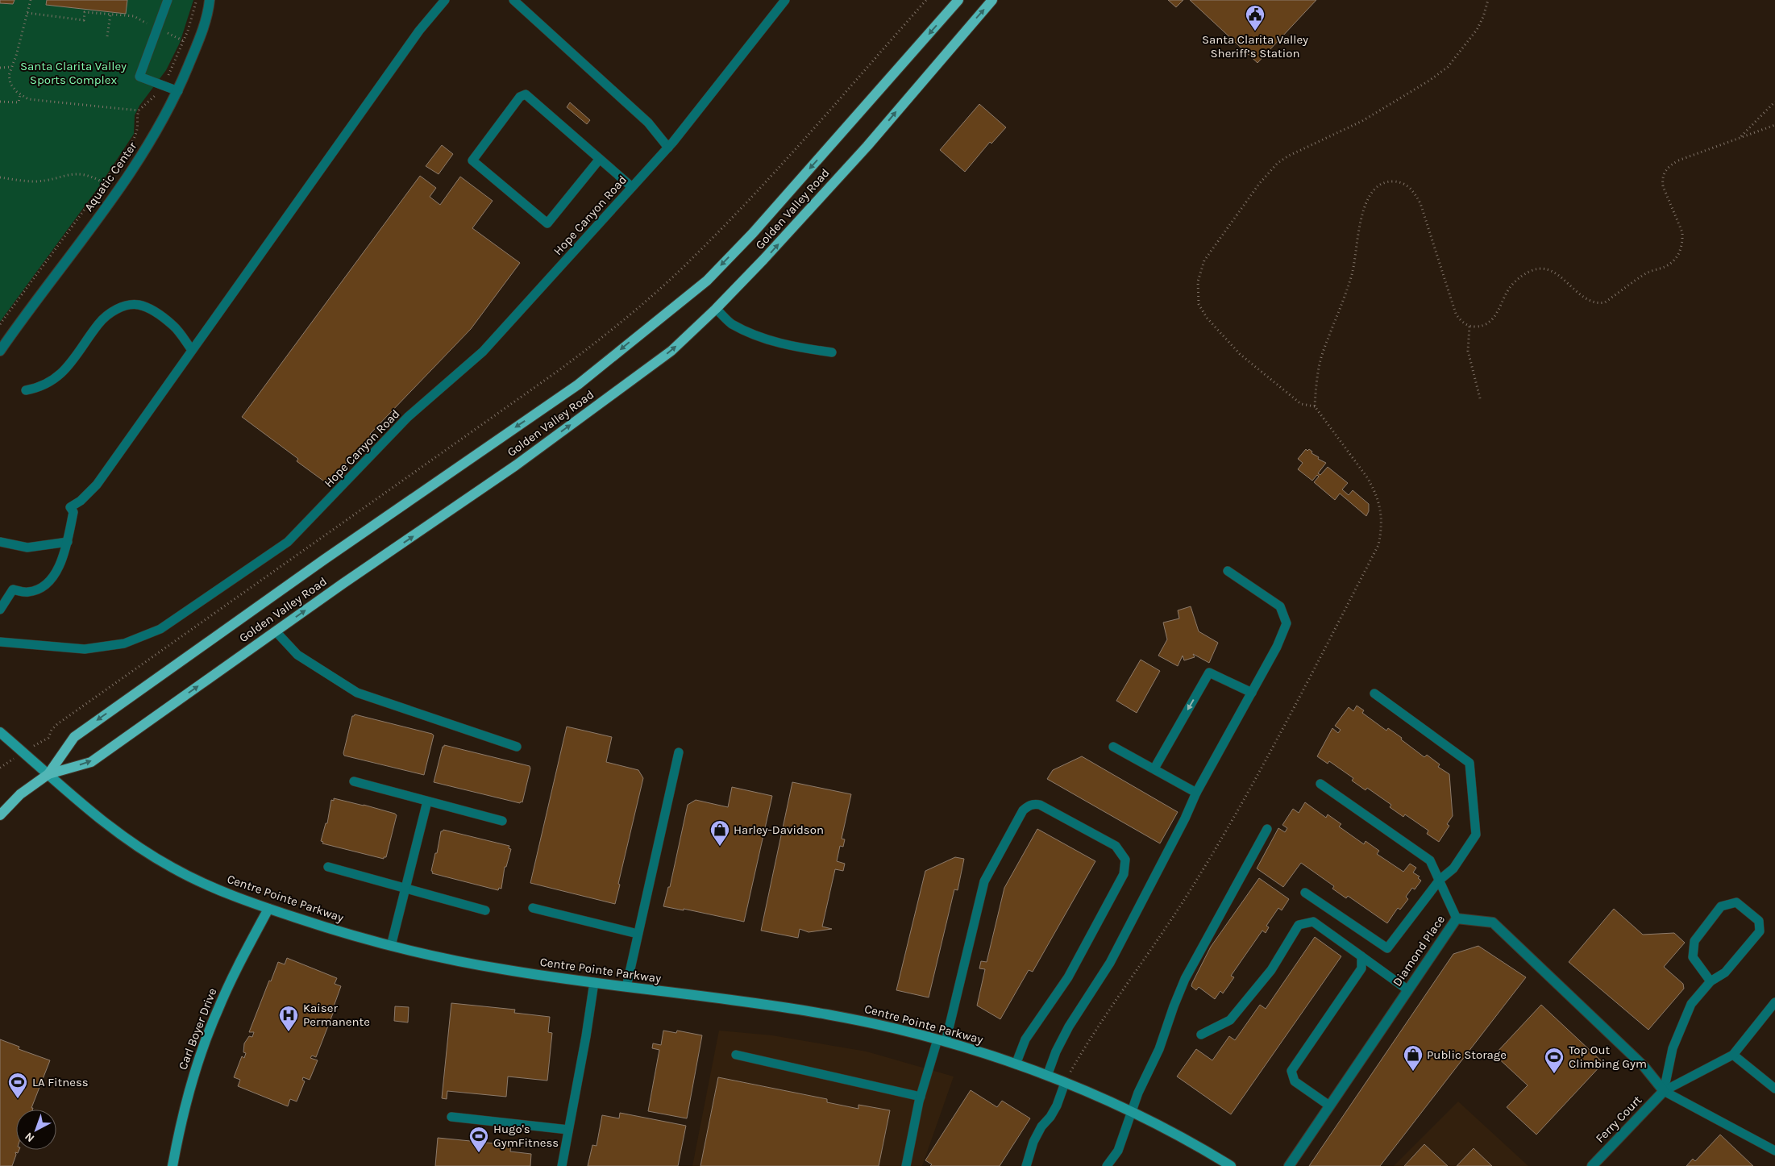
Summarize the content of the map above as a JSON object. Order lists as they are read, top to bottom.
{
  "streets": {
    "main road": ["Golden Valley Road"],
    "street": [
      "Aquatic Center",
      "Centre Pointe Parkway",
      "Diamond Place",
      "Carl Boyer Drive",
      "Ferry Court"
    ],
    "lane": ["Hope Canyon Road"]
  },
  "crossings": [
    ["Golden Valley Road", "Centre Pointe Parkway"],
    ["Centre Pointe Parkway", "Carl Boyer Drive"],
    ["Diamond Place", "Ferry Court"]
  ],
  "parks": ["Santa Clarita Valley Sports Complex"],
  "places": {
    "public building": ["Santa Clarita Valley Sheriff’s Station"],
    "shop": ["Harley-Davidson", "Public Storage"],
    "hospital": ["Kaiser Permanente"],
    "sports": ["Top Out Climbing Gym", "LA Fitness", "Hugo's GymFitness"]
  },
  "north": "bottom left"
}
